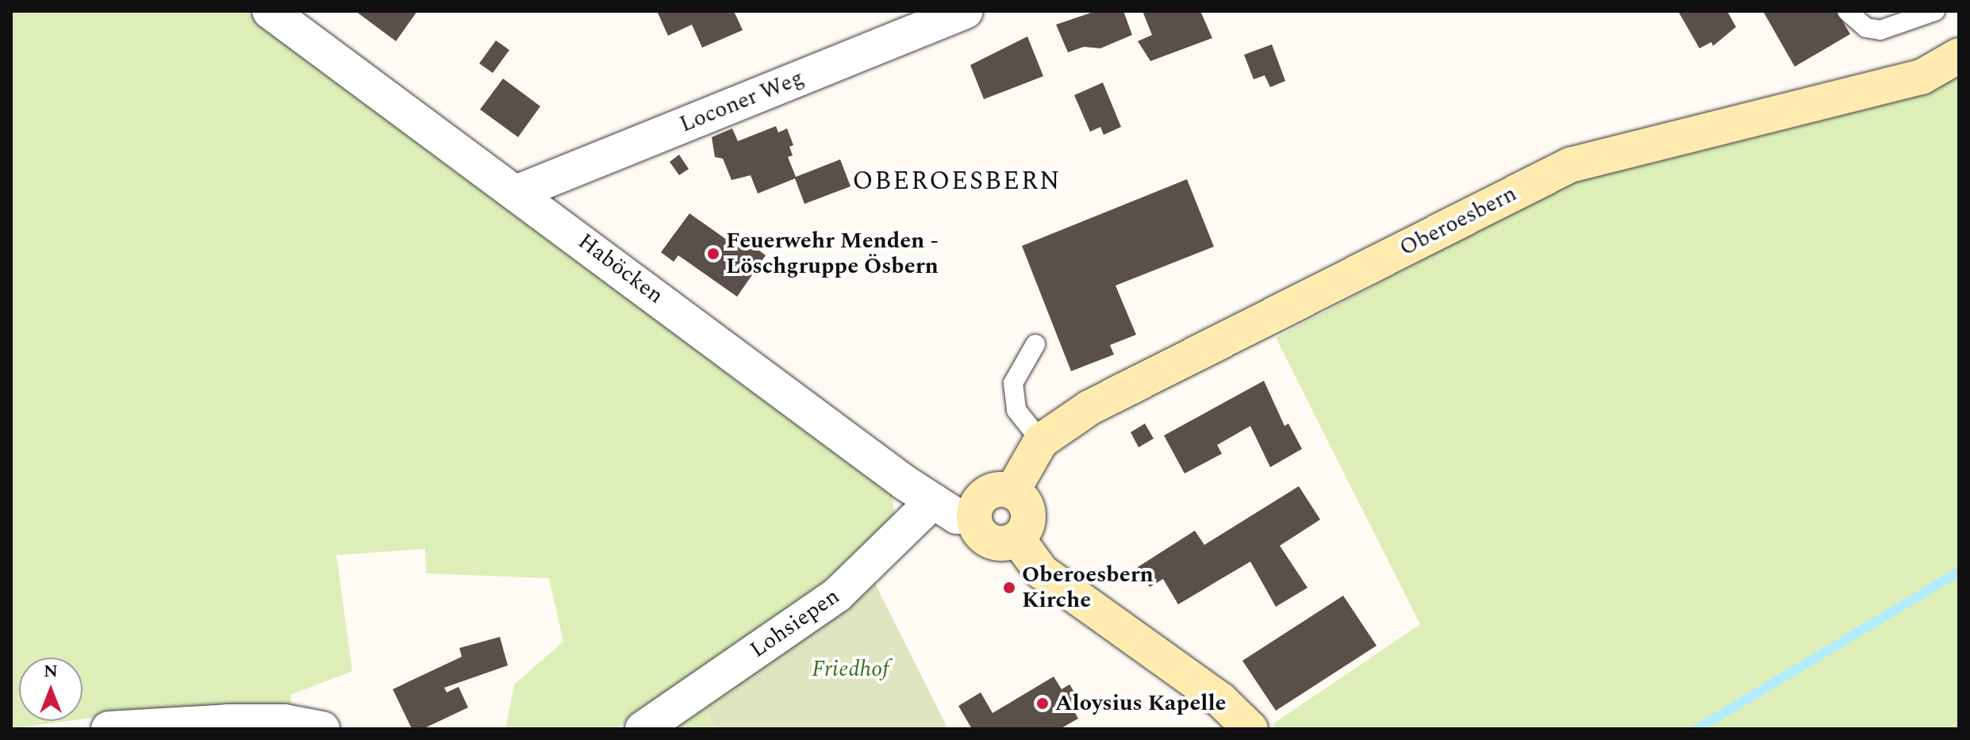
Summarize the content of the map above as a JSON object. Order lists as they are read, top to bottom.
{
  "streets": {
    "street": [
      "Loconer Weg",
      "Oberoesbern",
      "Haböcken",
      "Lohsiepen"
    ]
  },
  "crossings": [
    ["Loconer Weg", "Haböcken"],
    ["Oberoesbern", "Haböcken"],
    ["Haböcken", "Lohsiepen"]
  ],
  "districts": ["OBEROESBERN"],
  "parks": ["Friedhof"],
  "places": ["Feuerwehr Menden - Löschgruppe Ösbern", "Oberoesbern Kirche", "Aloysius Kapelle"],
  "north": "top"
}
